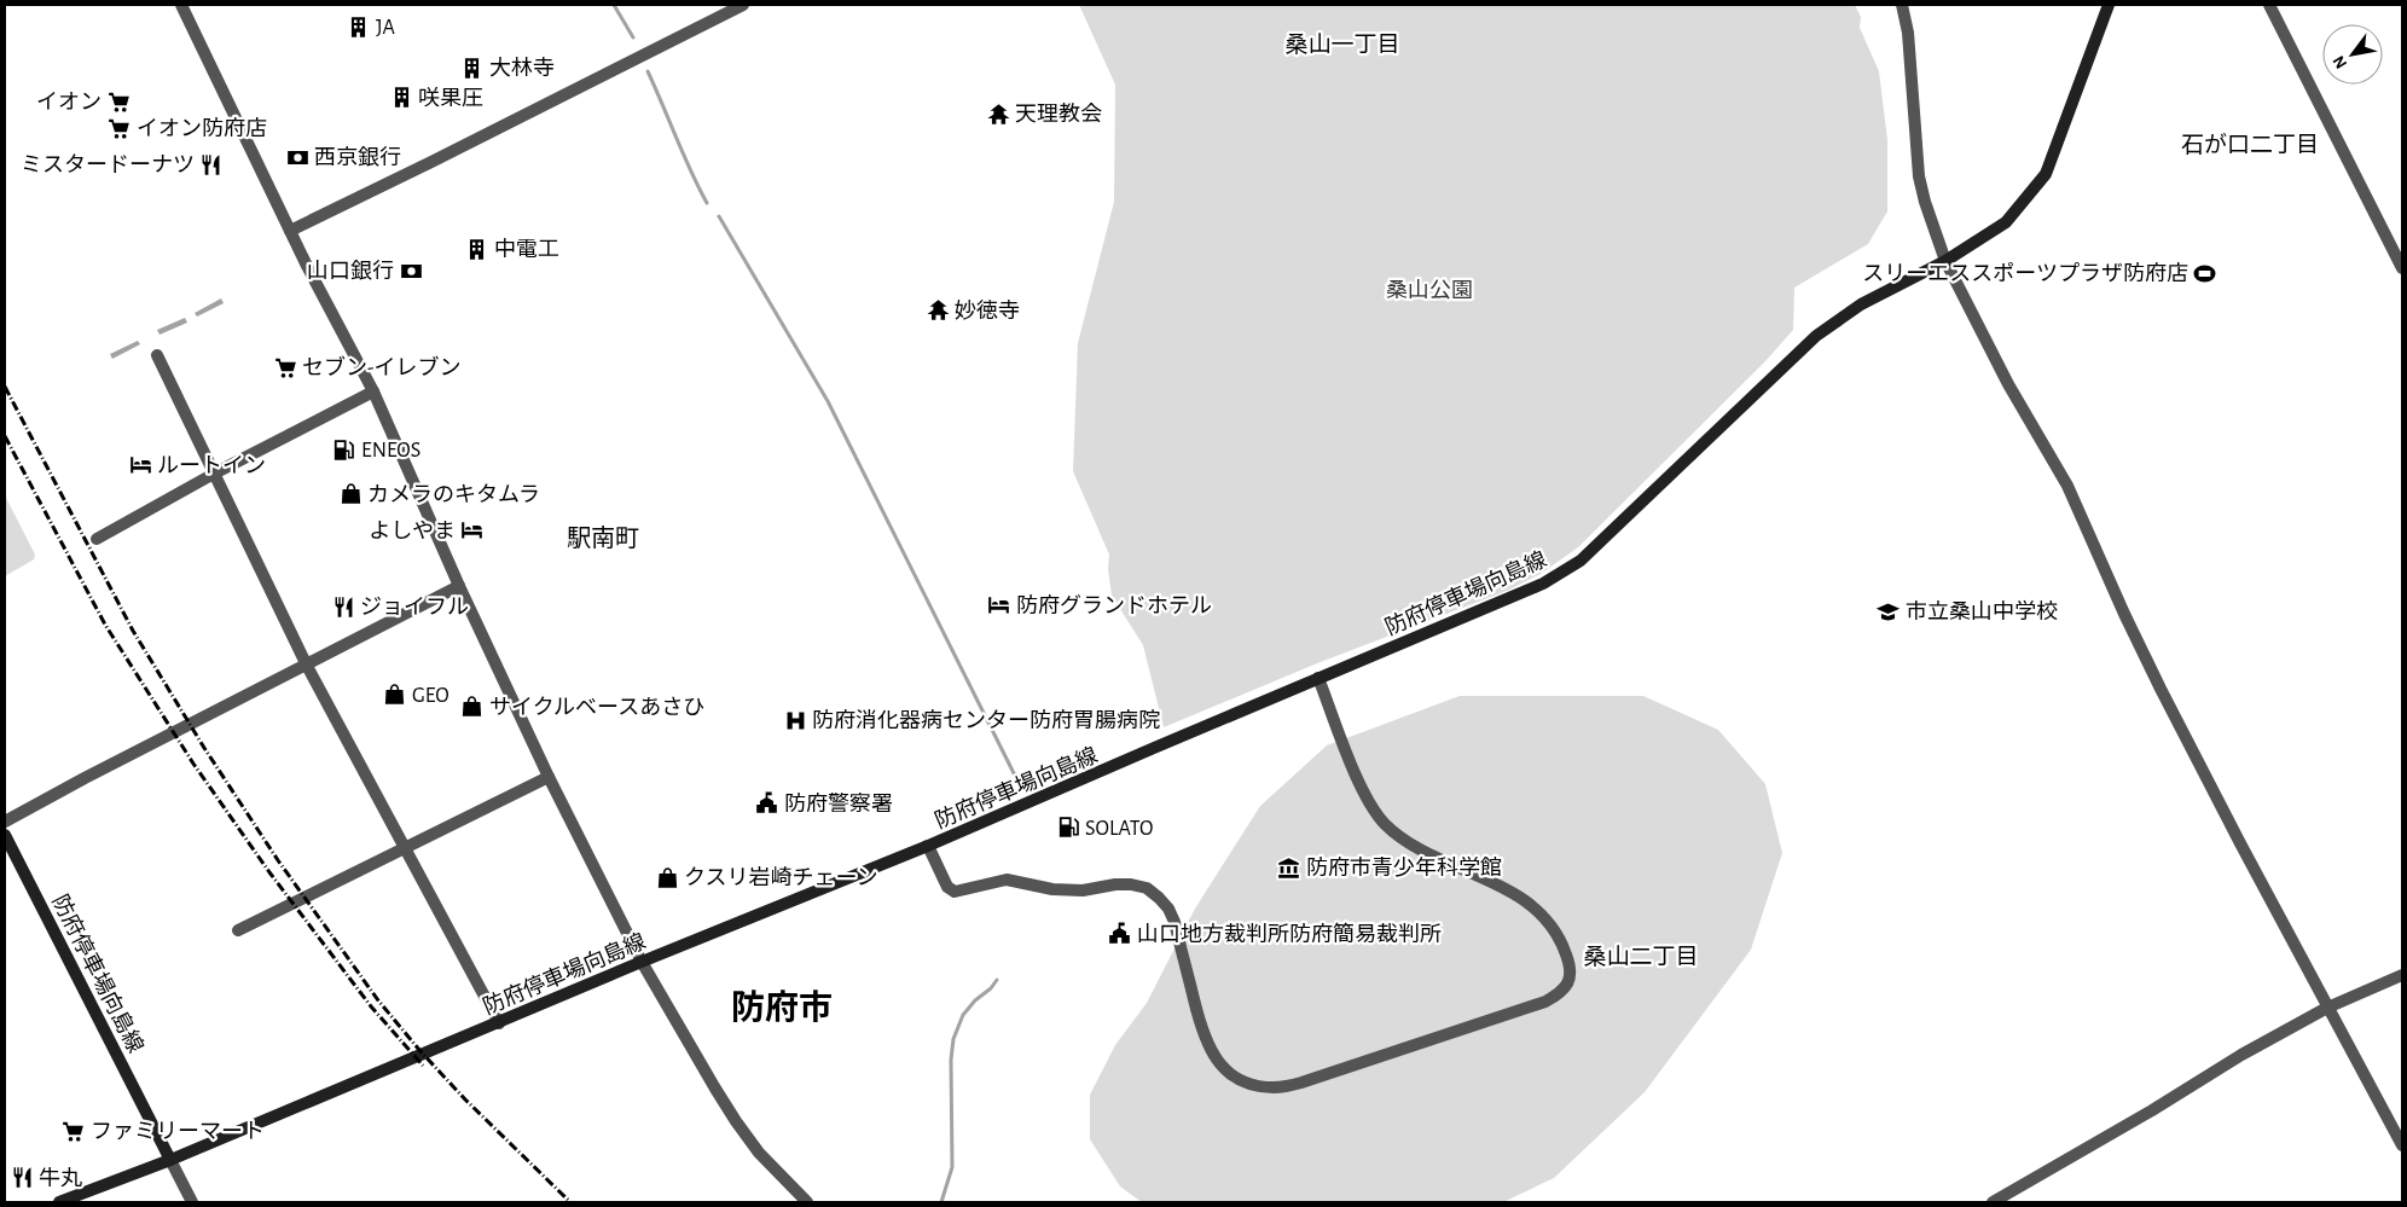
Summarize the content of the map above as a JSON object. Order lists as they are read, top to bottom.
{
  "streets": {
    "main road": ["防府停車場向島線"]
  },
  "districts": [
    "桑山一丁目",
    "石が口二丁目",
    "駅南町",
    "桑山二丁目",
    "防府市"
  ],
  "parks": ["桑山公園"],
  "places": {
    "building": [
      "JA",
      "大林寺",
      "咲果圧",
      "中電工"
    ],
    "supermarket": [
      "イオン",
      "イオン防府店",
      "セブン-イレブン",
      "ファミリーマート"
    ],
    "temple": ["天理教会", "妙徳寺"],
    "bank": ["西京銀行", "山口銀行"],
    "restaurant": ["ミスタードーナツ", "ジョイフル", "牛丸"],
    "sports": ["スリーエススポーツプラザ防府店"],
    "fuel station": ["ENEOS", "SOLATO"],
    "hotel": ["ルートイン", "よしやま", "防府グランドホテル"],
    "shop": [
      "カメラのキタムラ",
      "GEO",
      "サイクルベースあさひ",
      "クスリ岩崎チェーン"
    ],
    "school or university": ["市立桑山中学校"],
    "hospital": ["防府消化器病センター防府胃腸病院"],
    "public building": ["防府警察署", "山口地方裁判所防府簡易裁判所"],
    "museum": ["防府市青少年科学館"]
  },
  "north": "bottom left"
}
